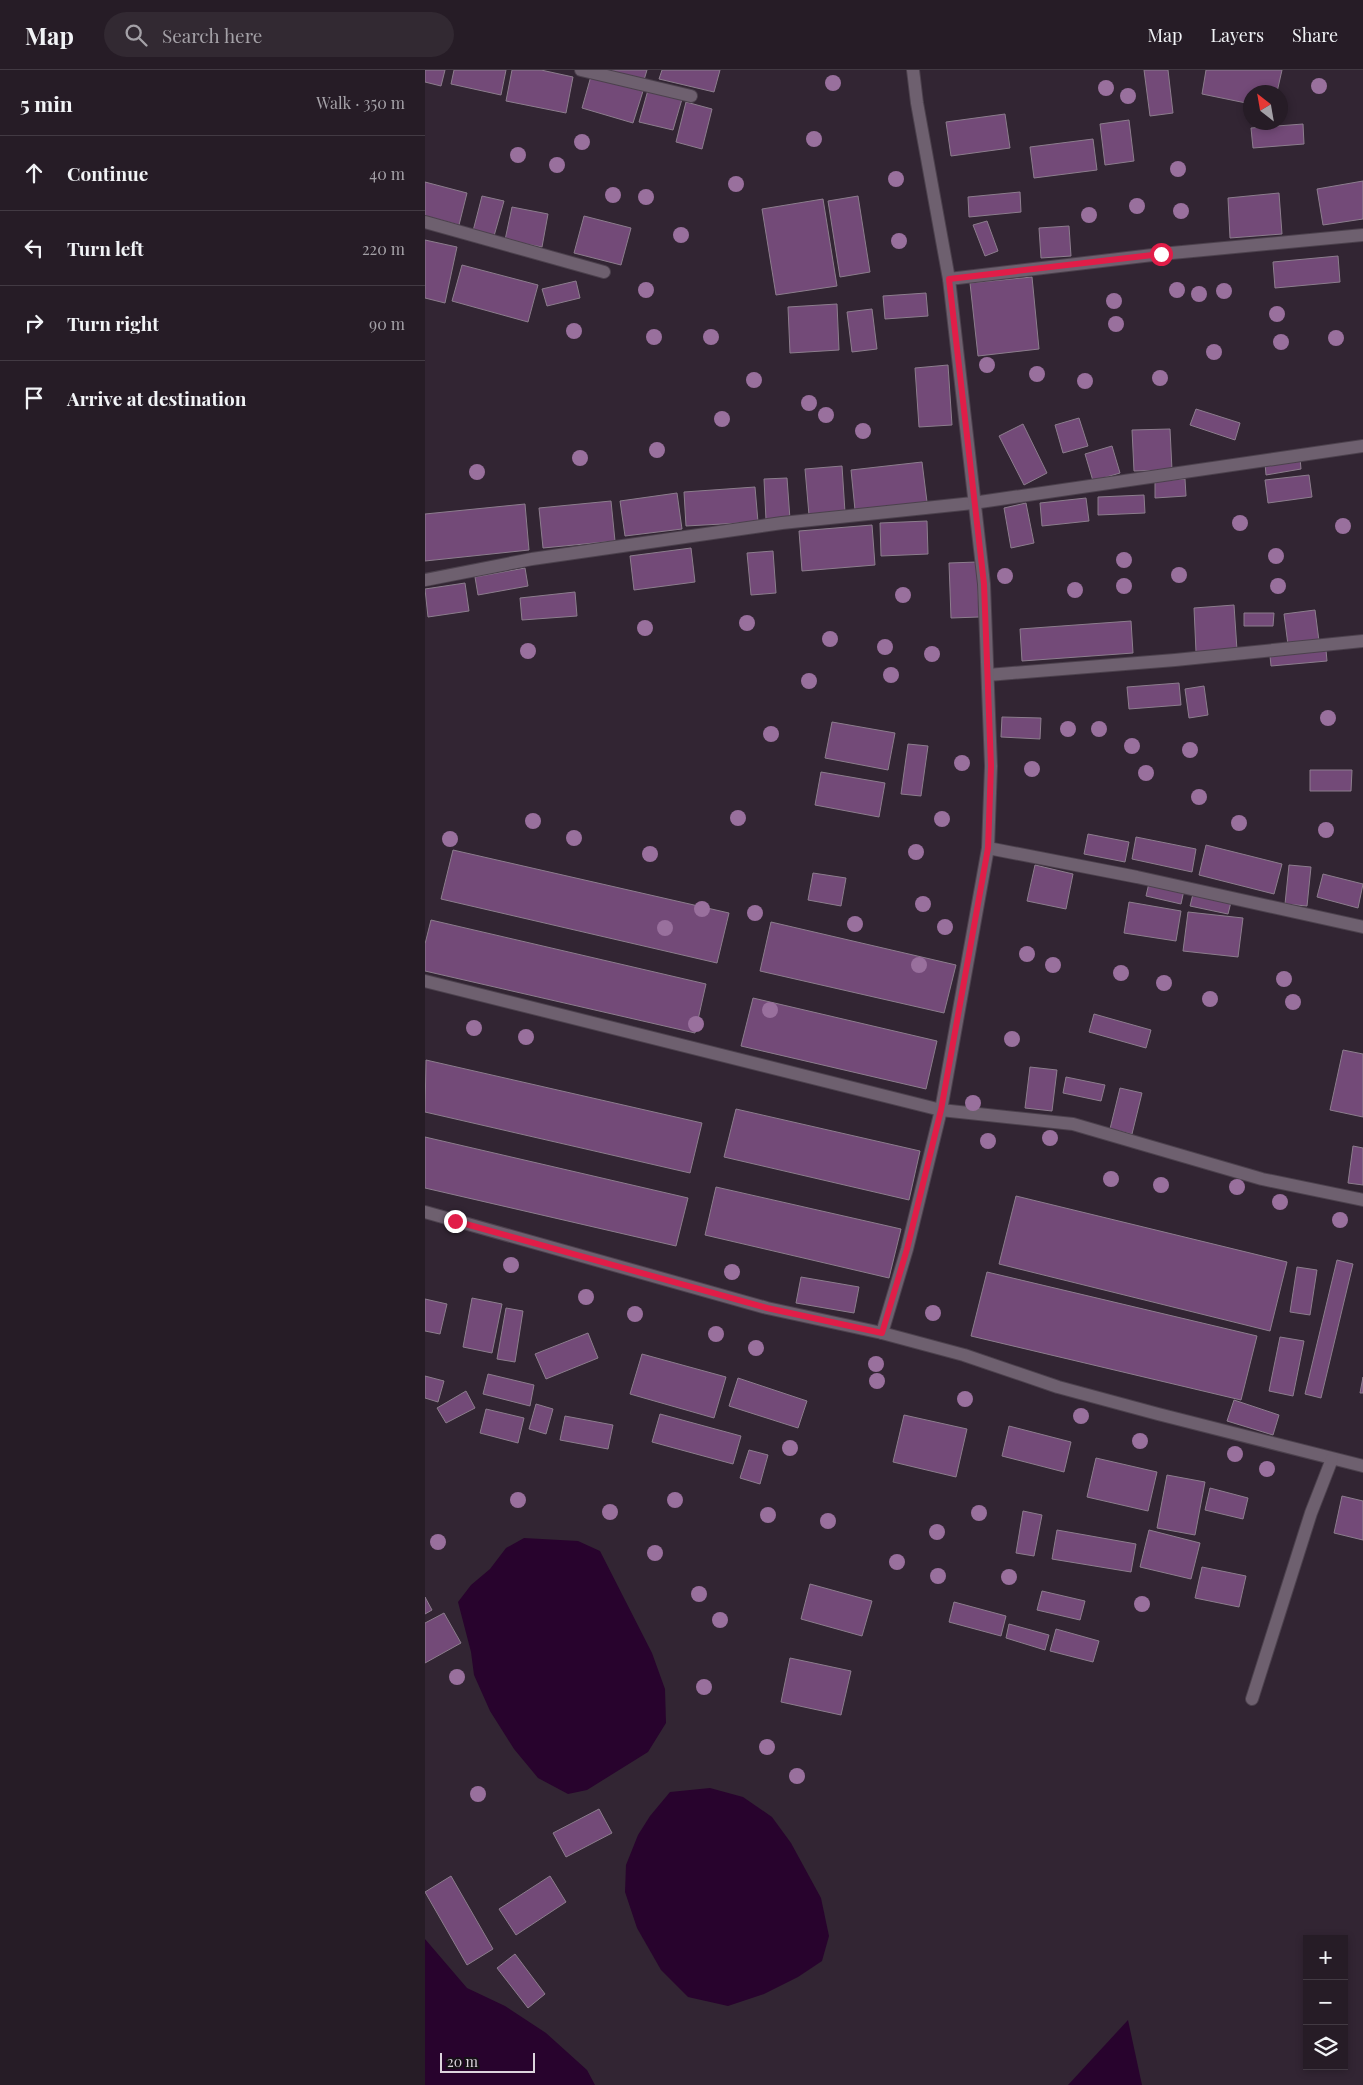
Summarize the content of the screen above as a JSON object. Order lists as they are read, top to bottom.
{
  "scale_bar": "20 m",
  "north": "top left",
  "page": {
    "header": "Map",
    "search": "Search here",
    "nav": ["Map", "Layers", "Share"],
    "heading": ["5 min", "Walk · 350 m"],
    "list": [
      ["Continue", "40 m"],
      ["Turn left", "220 m"],
      ["Turn right", "90 m"],
      "Arrive at destination"
    ],
    "map_buttons": ["+", "−"],
    "scale": "20 m"
  }
}
